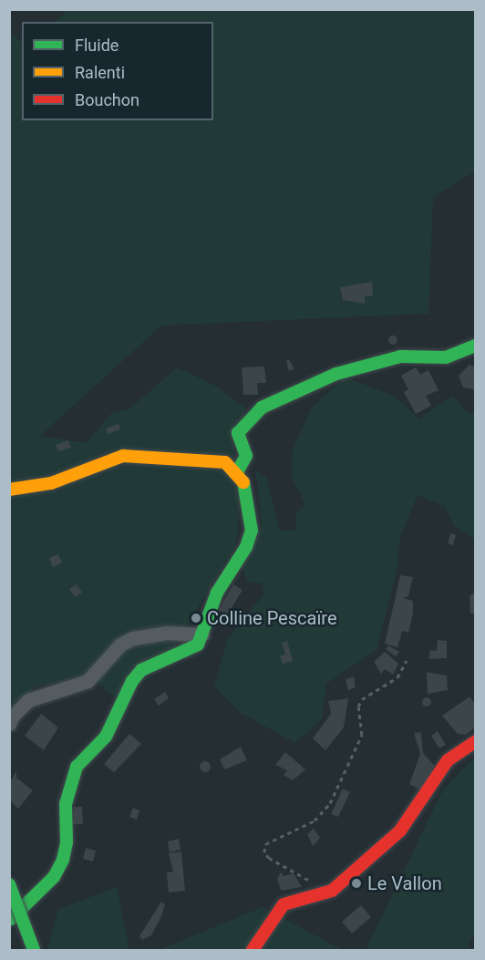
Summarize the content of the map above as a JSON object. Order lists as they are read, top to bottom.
{
  "places": ["Colline Pescaïre", "Le Vallon"],
  "legend": ["Fluide", "Ralenti", "Bouchon"]
}
